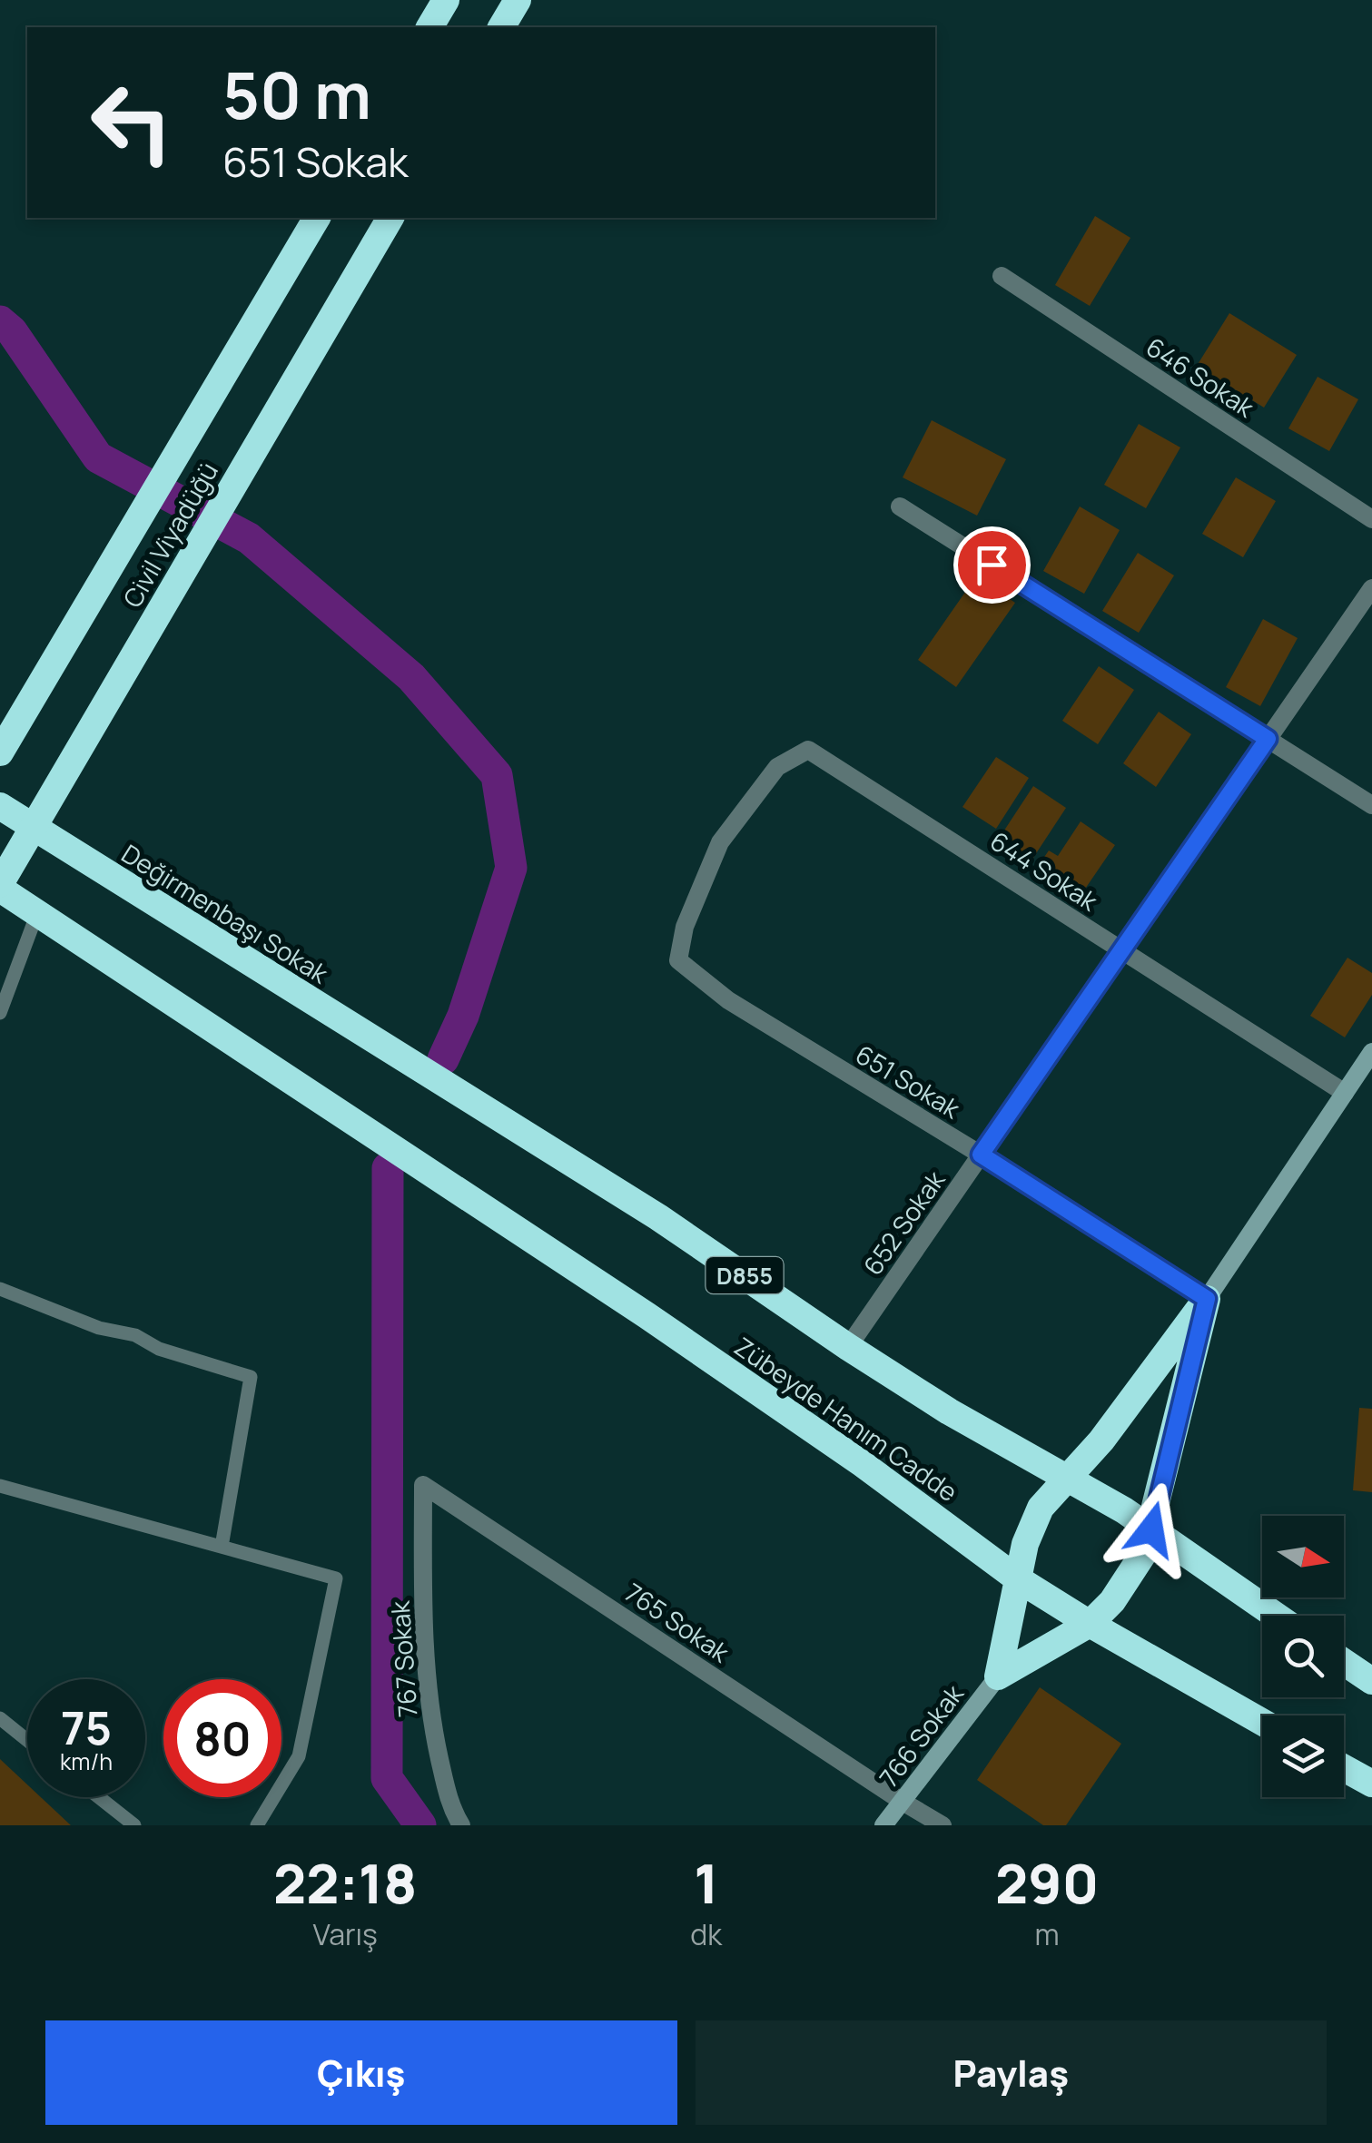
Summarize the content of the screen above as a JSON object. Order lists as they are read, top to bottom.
{
  "streets": {
    "highway": [
      "Civil Viyadüğü",
      "Değirmenbaşı Sokak",
      "D855",
      "Zübeyde Hanım Cadde"
    ],
    "street": [
      "646 Sokak",
      "644 Sokak",
      "651 Sokak",
      "652 Sokak",
      "765 Sokak",
      "767 Sokak",
      "766 Sokak"
    ]
  },
  "crossings": [
    ["644 Sokak", "651 Sokak"],
    ["644 Sokak", "652 Sokak"],
    ["Değirmenbaşı Sokak", "652 Sokak"],
    ["Değirmenbaşı Sokak", "D855"],
    ["651 Sokak", "652 Sokak"],
    ["652 Sokak", "D855"],
    ["765 Sokak", "767 Sokak"],
    ["765 Sokak", "766 Sokak"]
  ],
  "north": "right",
  "page": {
    "turn": ["50 m", "651 Sokak"],
    "speed": "75 km/h",
    "limit": "80",
    "eta": [
      "22:18",
      "Varış",
      "1",
      "dk",
      "290",
      "m"
    ],
    "buttons": ["Çıkış", "Paylaş"]
  }
}
